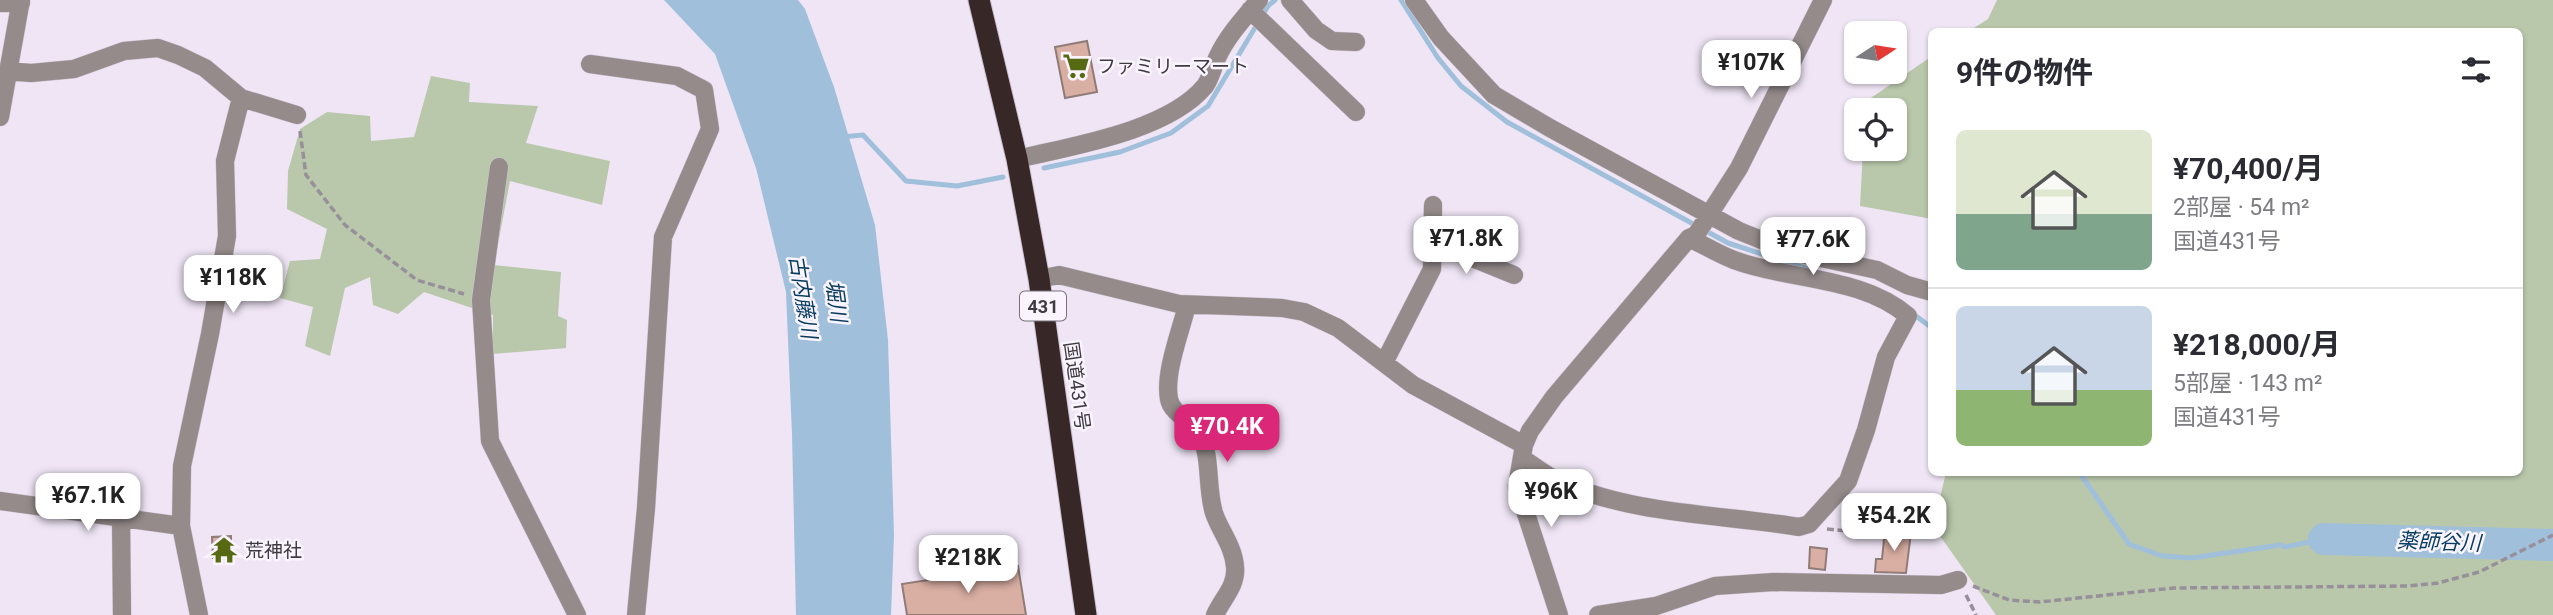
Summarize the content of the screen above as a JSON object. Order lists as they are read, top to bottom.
{
  "streets": {
    "highway": ["431", "国道431号"]
  },
  "water": ["古内藤川", "堀川", "薬師谷川"],
  "places": {
    "supermarket": ["ファミリーマート"],
    "temple": ["荒神社"]
  },
  "north": "right",
  "page": {
    "heading": "9件の物件",
    "price": [
      "¥107K",
      "¥71.8K",
      "¥77.6K",
      "¥118K",
      "¥70.4K",
      "¥96K",
      "¥67.1K",
      "¥54.2K",
      "¥218K"
    ],
    "list": [
      {
        "name": "¥70,400/月",
        "note": "2部屋 · 54 m² · 国道431号"
      },
      {
        "name": "¥218,000/月",
        "note": "5部屋 · 143 m² · 国道431号"
      }
    ]
  }
}
